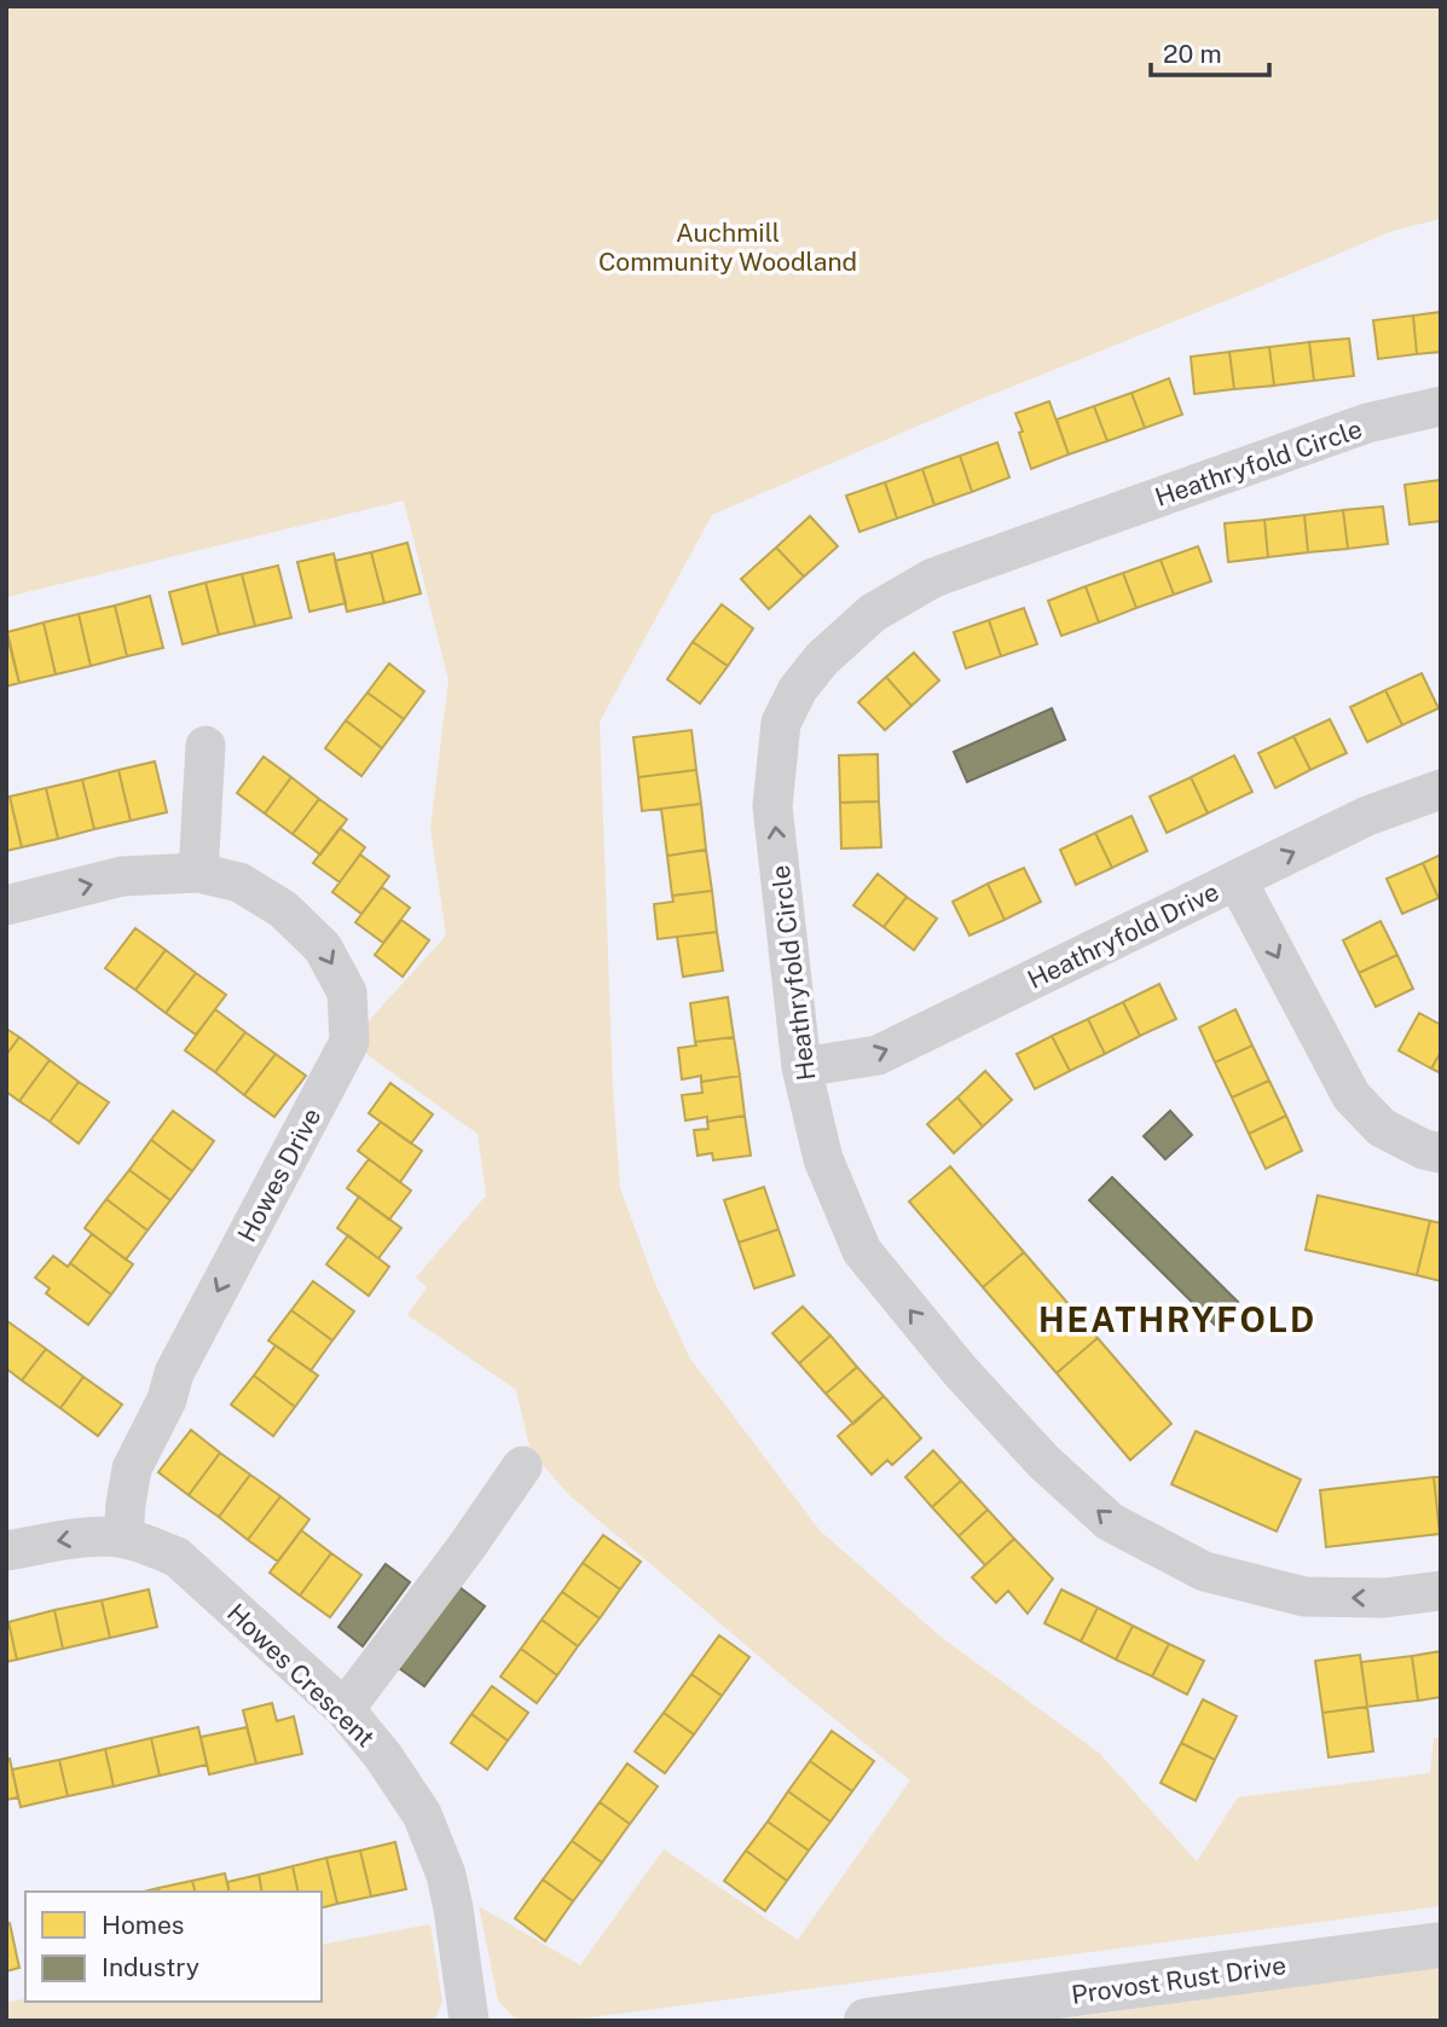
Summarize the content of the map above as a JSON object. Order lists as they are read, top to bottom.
{
  "streets": {
    "street": [
      "Heathryfold Circle",
      "Heathryfold Drive",
      "Howes Drive",
      "Howes Crescent",
      "Provost Rust Drive"
    ]
  },
  "crossings": [
    ["Heathryfold Circle", "Heathryfold Drive"],
    ["Howes Drive", "Howes Crescent"]
  ],
  "one_way": ["Heathryfold Drive"],
  "districts": ["HEATHRYFOLD"],
  "parks": ["Auchmill Community Woodland"],
  "legend": ["Homes", "Industry"],
  "scale_bar": "20 m"
}
